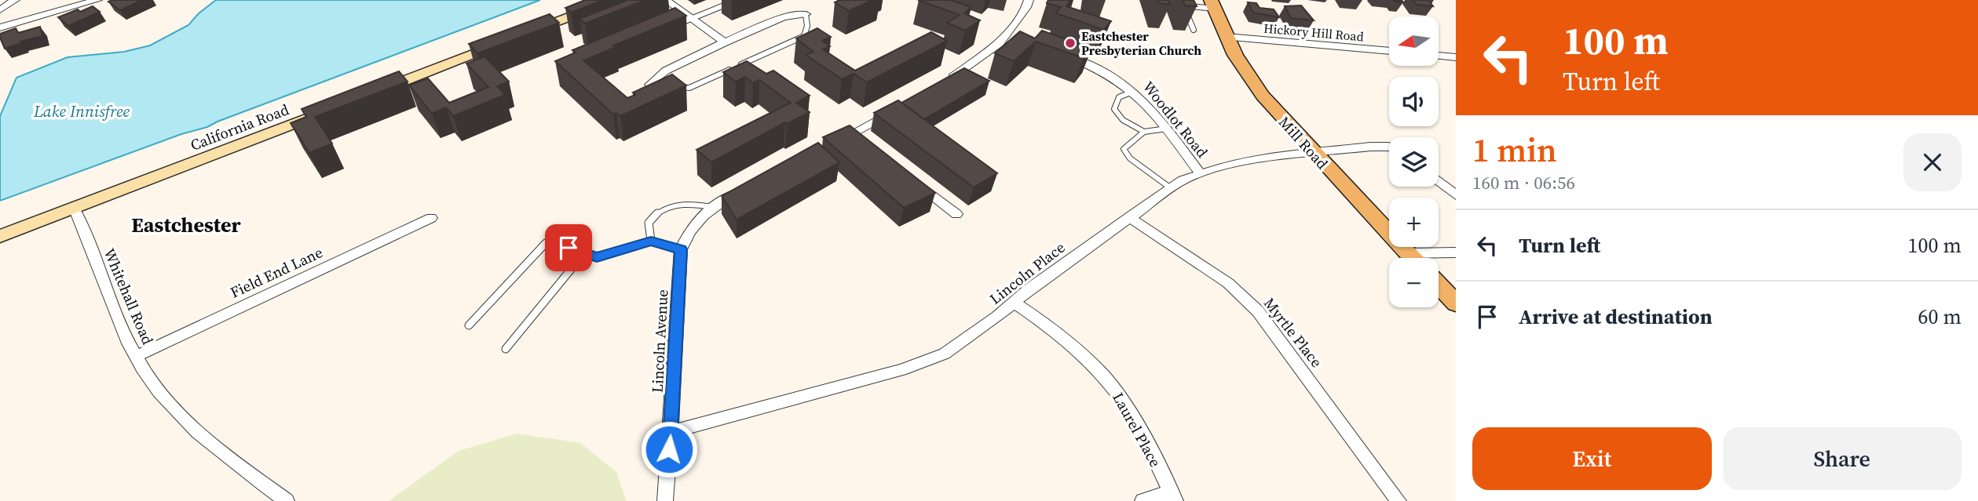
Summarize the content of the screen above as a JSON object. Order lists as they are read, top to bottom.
{
  "streets": {
    "main road": ["California Road", "Mill Road"],
    "street": [
      "Hickory Hill Road",
      "Woodlot Road",
      "Field End Lane",
      "Lincoln Place",
      "Whitehall Road",
      "Myrtle Place",
      "Lincoln Avenue",
      "Laurel Place"
    ]
  },
  "crossings": [
    ["Hickory Hill Road", "Mill Road"],
    ["Woodlot Road", "Lincoln Place"],
    ["California Road", "Whitehall Road"],
    ["Mill Road", "Lincoln Place"],
    ["Field End Lane", "Whitehall Road"],
    ["Lincoln Place", "Myrtle Place"],
    ["Lincoln Place", "Lincoln Avenue"],
    ["Lincoln Place", "Laurel Place"]
  ],
  "districts": ["Eastchester"],
  "water": ["Lake Innisfree"],
  "places": ["Eastchester Presbyterian Church"],
  "north": "left",
  "page": {
    "turn": ["100 m", "Turn left"],
    "map_buttons": ["+", "−"],
    "heading": ["1 min", "160 m · 06:56"],
    "list": [
      {
        "name": "Turn left",
        "value": "100 m"
      },
      {
        "name": "Arrive at destination",
        "value": "60 m"
      }
    ],
    "buttons": ["Exit", "Share"]
  }
}
